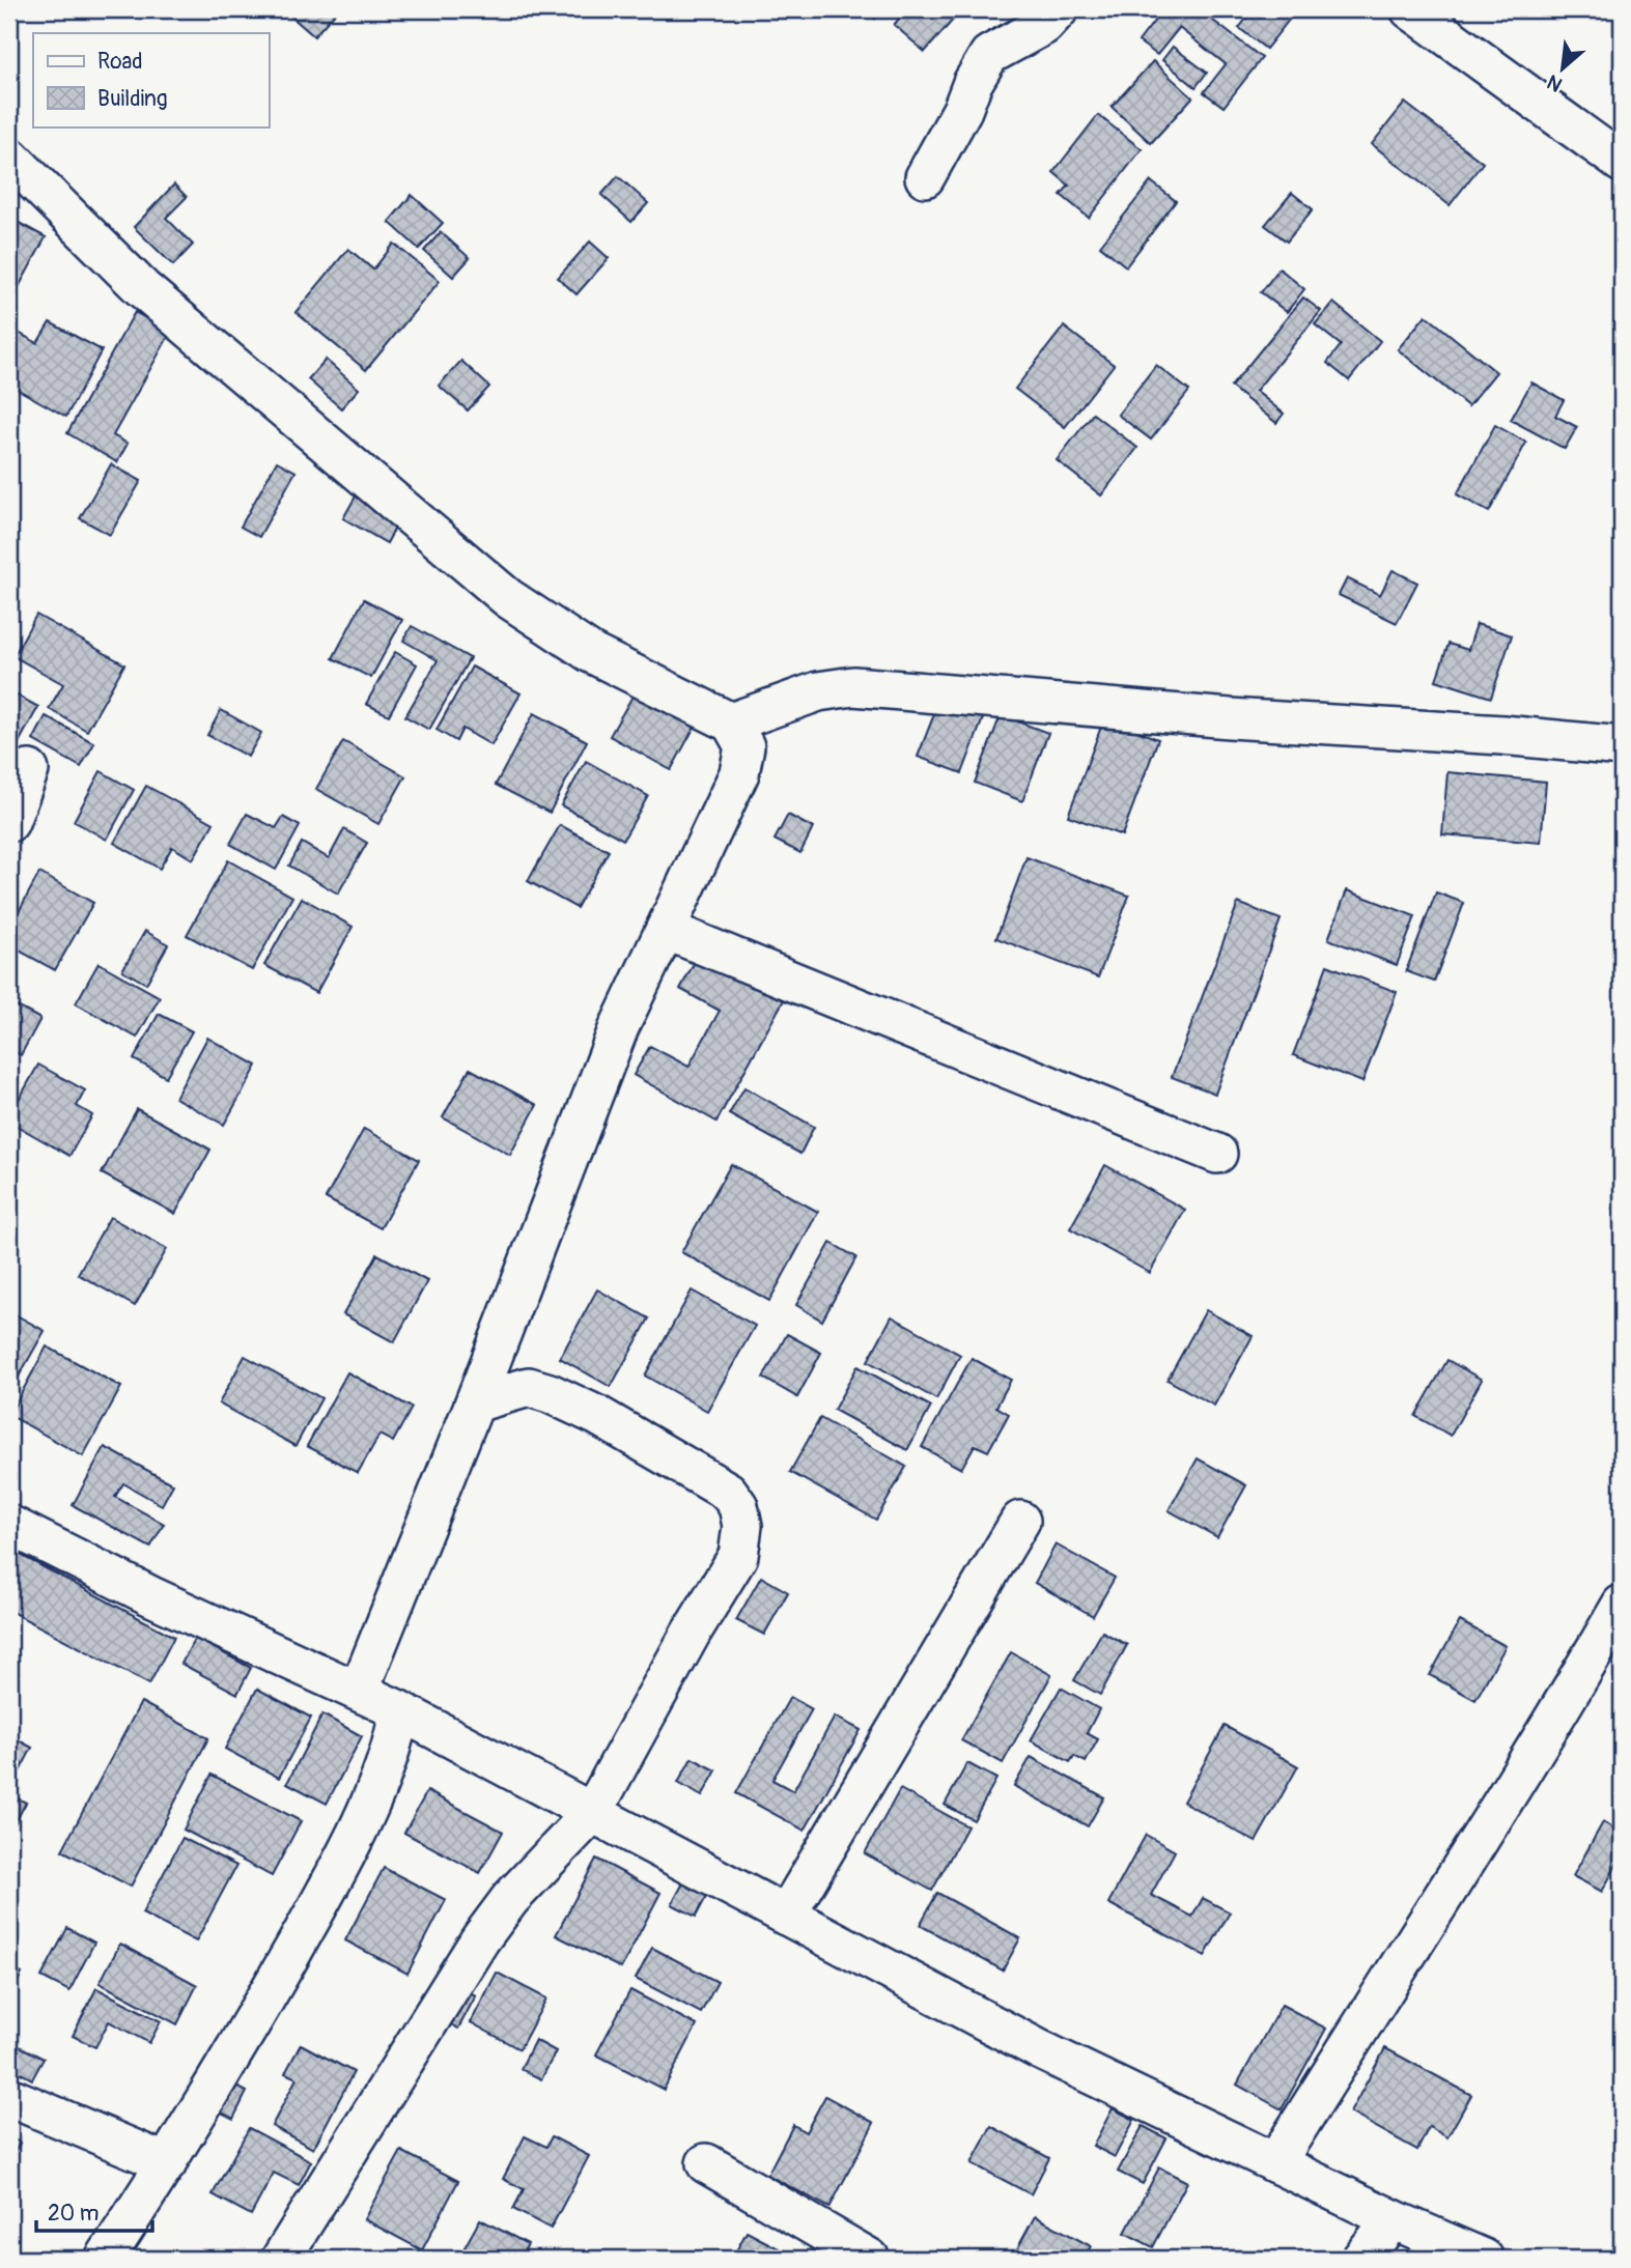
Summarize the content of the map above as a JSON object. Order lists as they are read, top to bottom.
{
  "legend": ["Road", "Building"],
  "scale_bar": "20 m",
  "north": "bottom left"
}
